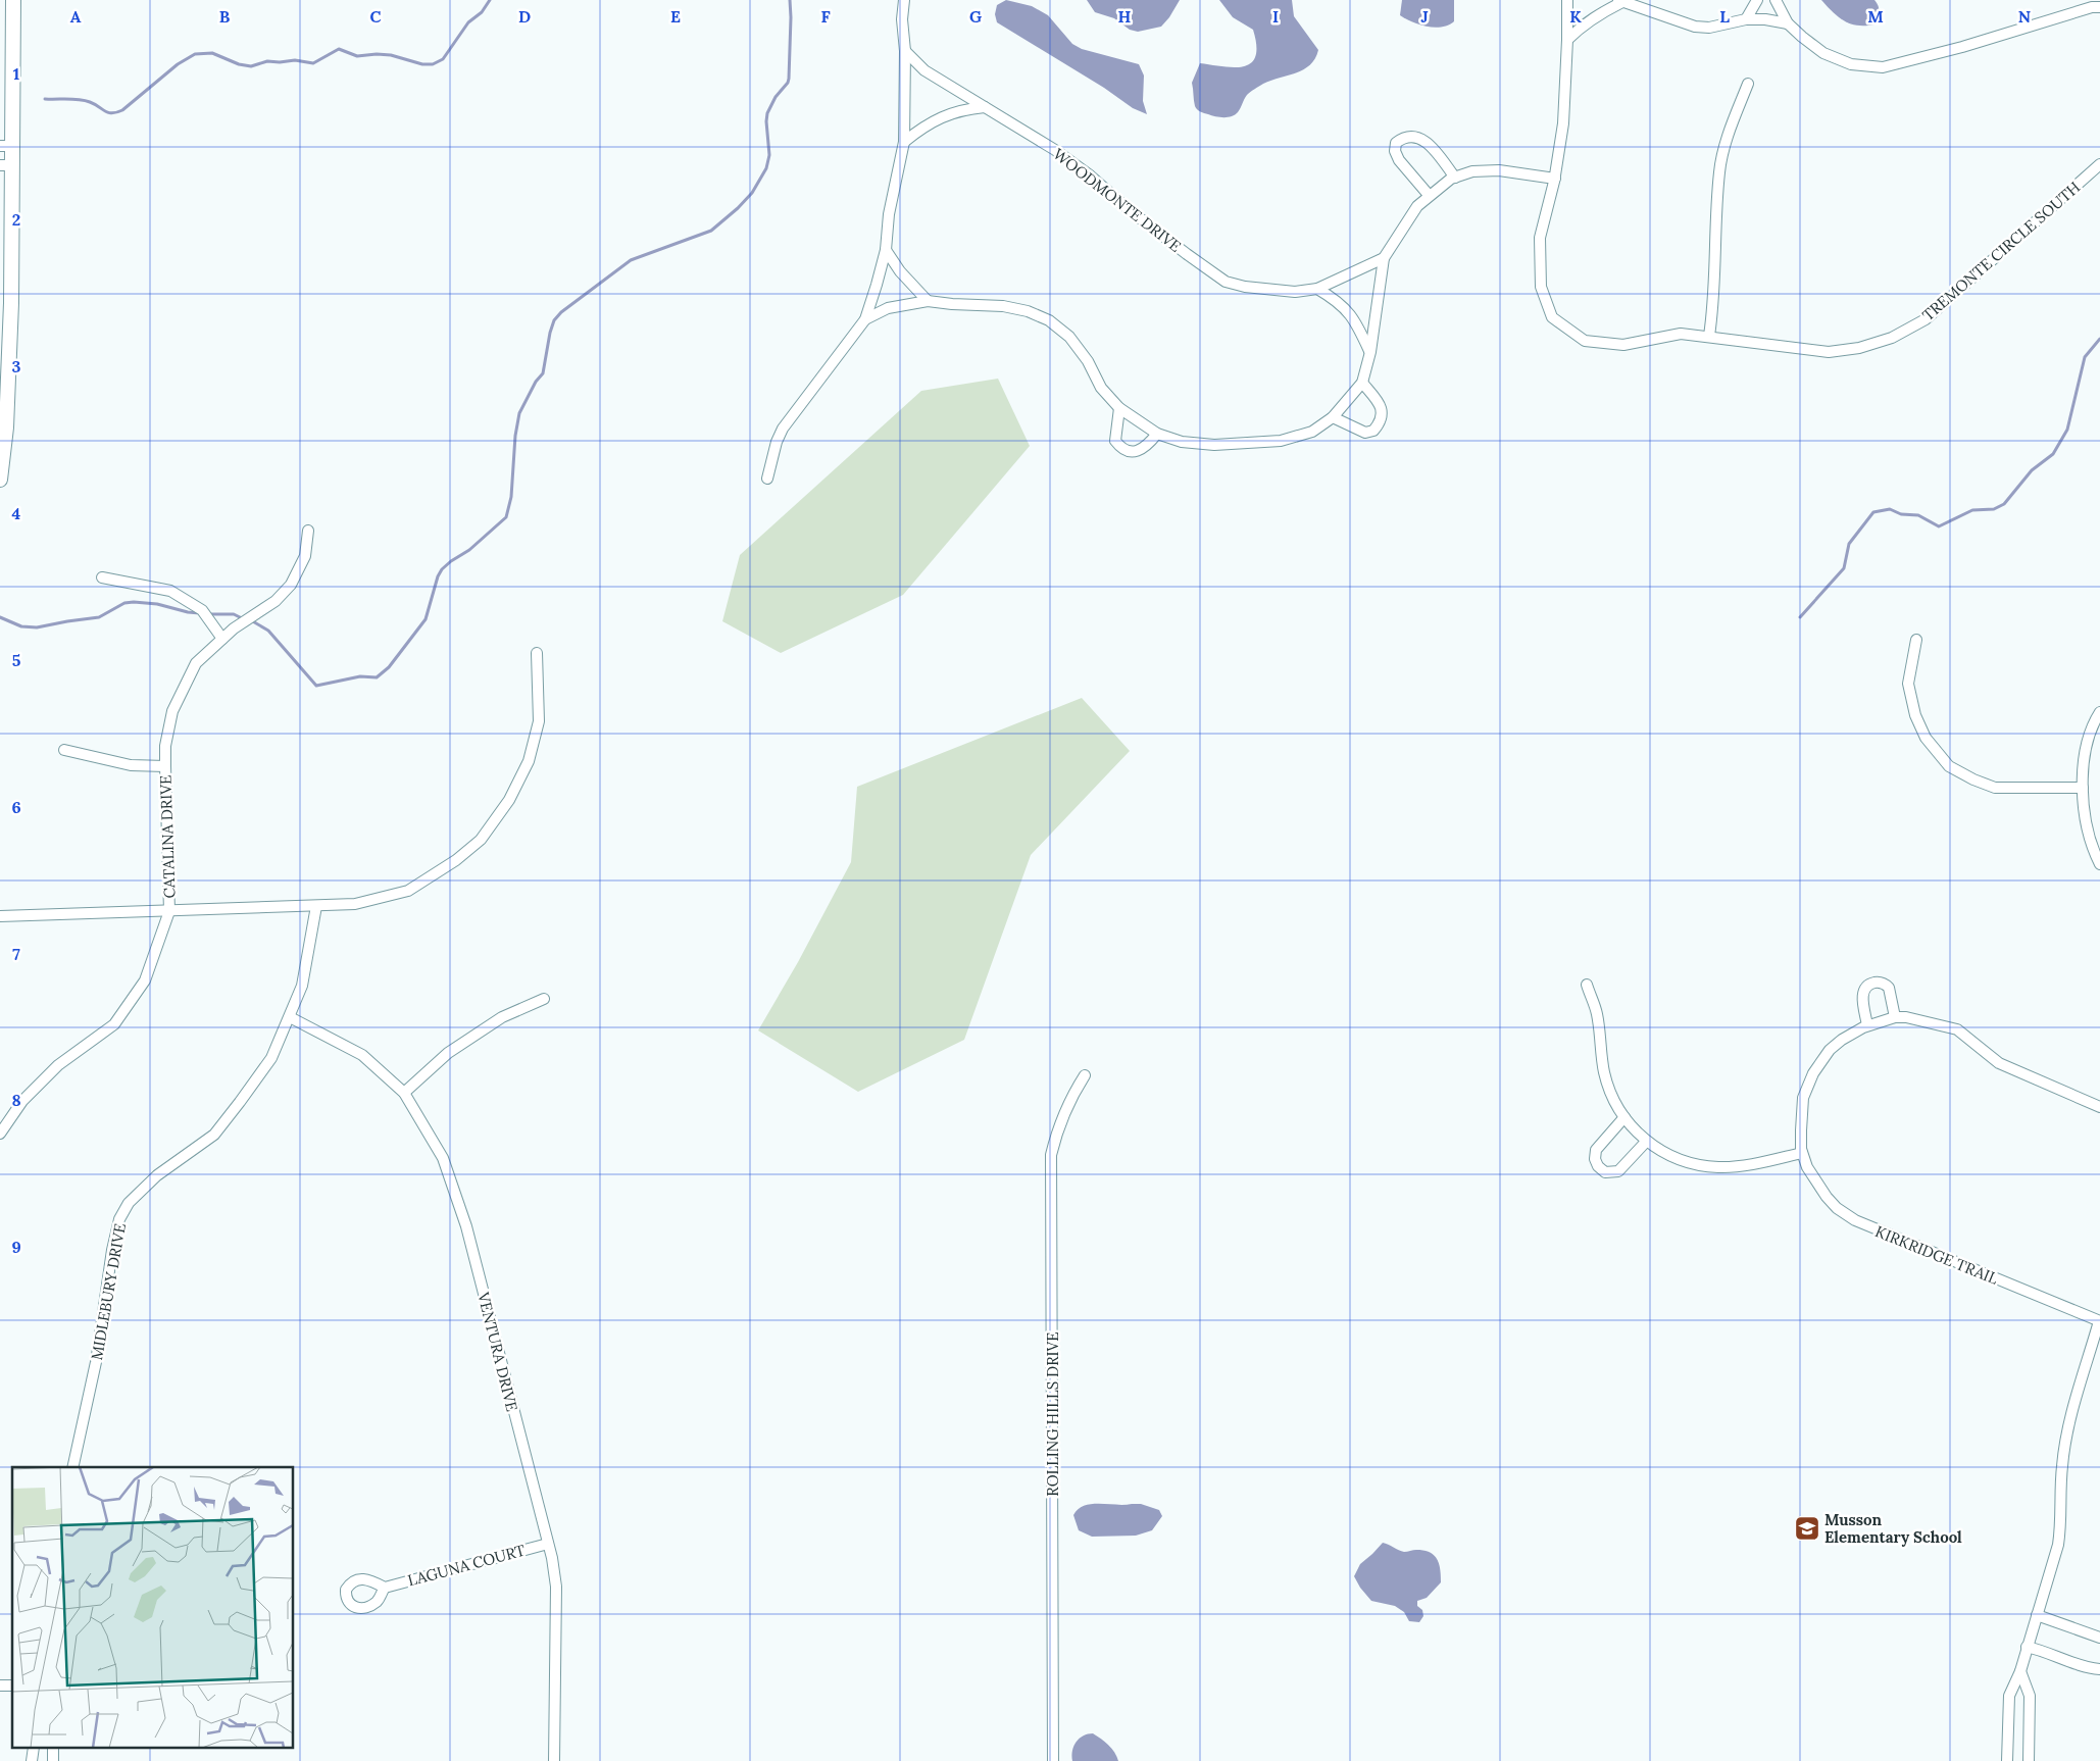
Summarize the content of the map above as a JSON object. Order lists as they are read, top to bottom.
{
  "streets": {
    "street": [
      "WOODMONTE DRIVE",
      "TREMONTE CIRCLE SOUTH",
      "CATALINA DRIVE",
      "KIRKRIDGE TRAIL",
      "MIDLEBURY DRIVE",
      "VENTURA DRIVE",
      "ROLLING HILLS DRIVE",
      "LAGUNA COURT"
    ]
  },
  "crossings": [
    ["MIDLEBURY DRIVE", "VENTURA DRIVE"],
    ["VENTURA DRIVE", "LAGUNA COURT"]
  ],
  "places": {
    "school or university": ["Musson Elementary School"]
  },
  "grid": {
    "columns": [
      "A",
      "B",
      "C",
      "D",
      "E",
      "F",
      "G",
      "H",
      "I",
      "J",
      "K",
      "L",
      "M",
      "N"
    ],
    "rows": [
      "1",
      "2",
      "3",
      "4",
      "5",
      "6",
      "7",
      "8",
      "9"
    ]
  }
}
